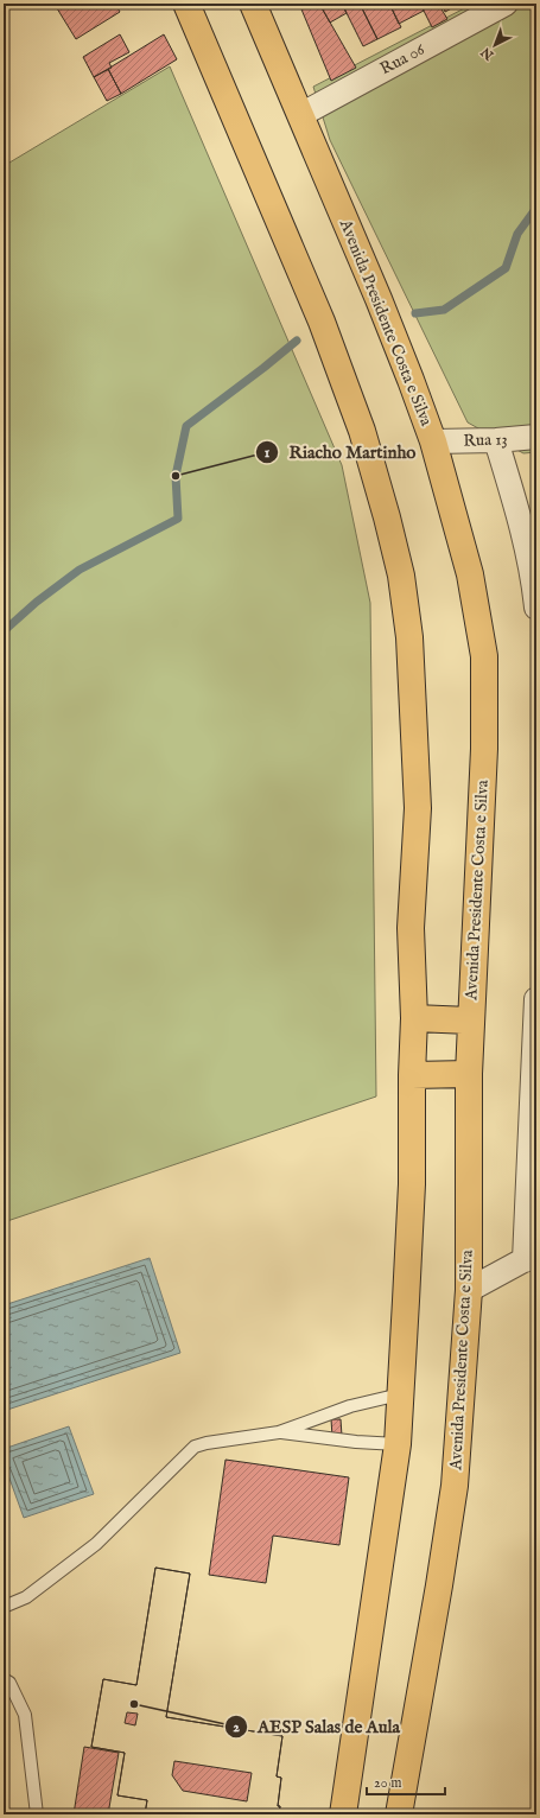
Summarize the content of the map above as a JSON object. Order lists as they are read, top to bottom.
{
  "streets": {
    "main road": ["Avenida Presidente Costa e Silva"],
    "street": ["Rua 06", "Rua 13"]
  },
  "crossings": [
    ["Rua 06", "Avenida Presidente Costa e Silva"],
    ["Avenida Presidente Costa e Silva", "Rua 13"]
  ],
  "places": ["Riacho Martinho", "AESP Salas de Aula"],
  "scale_bar": "20 m",
  "north": "bottom left"
}
